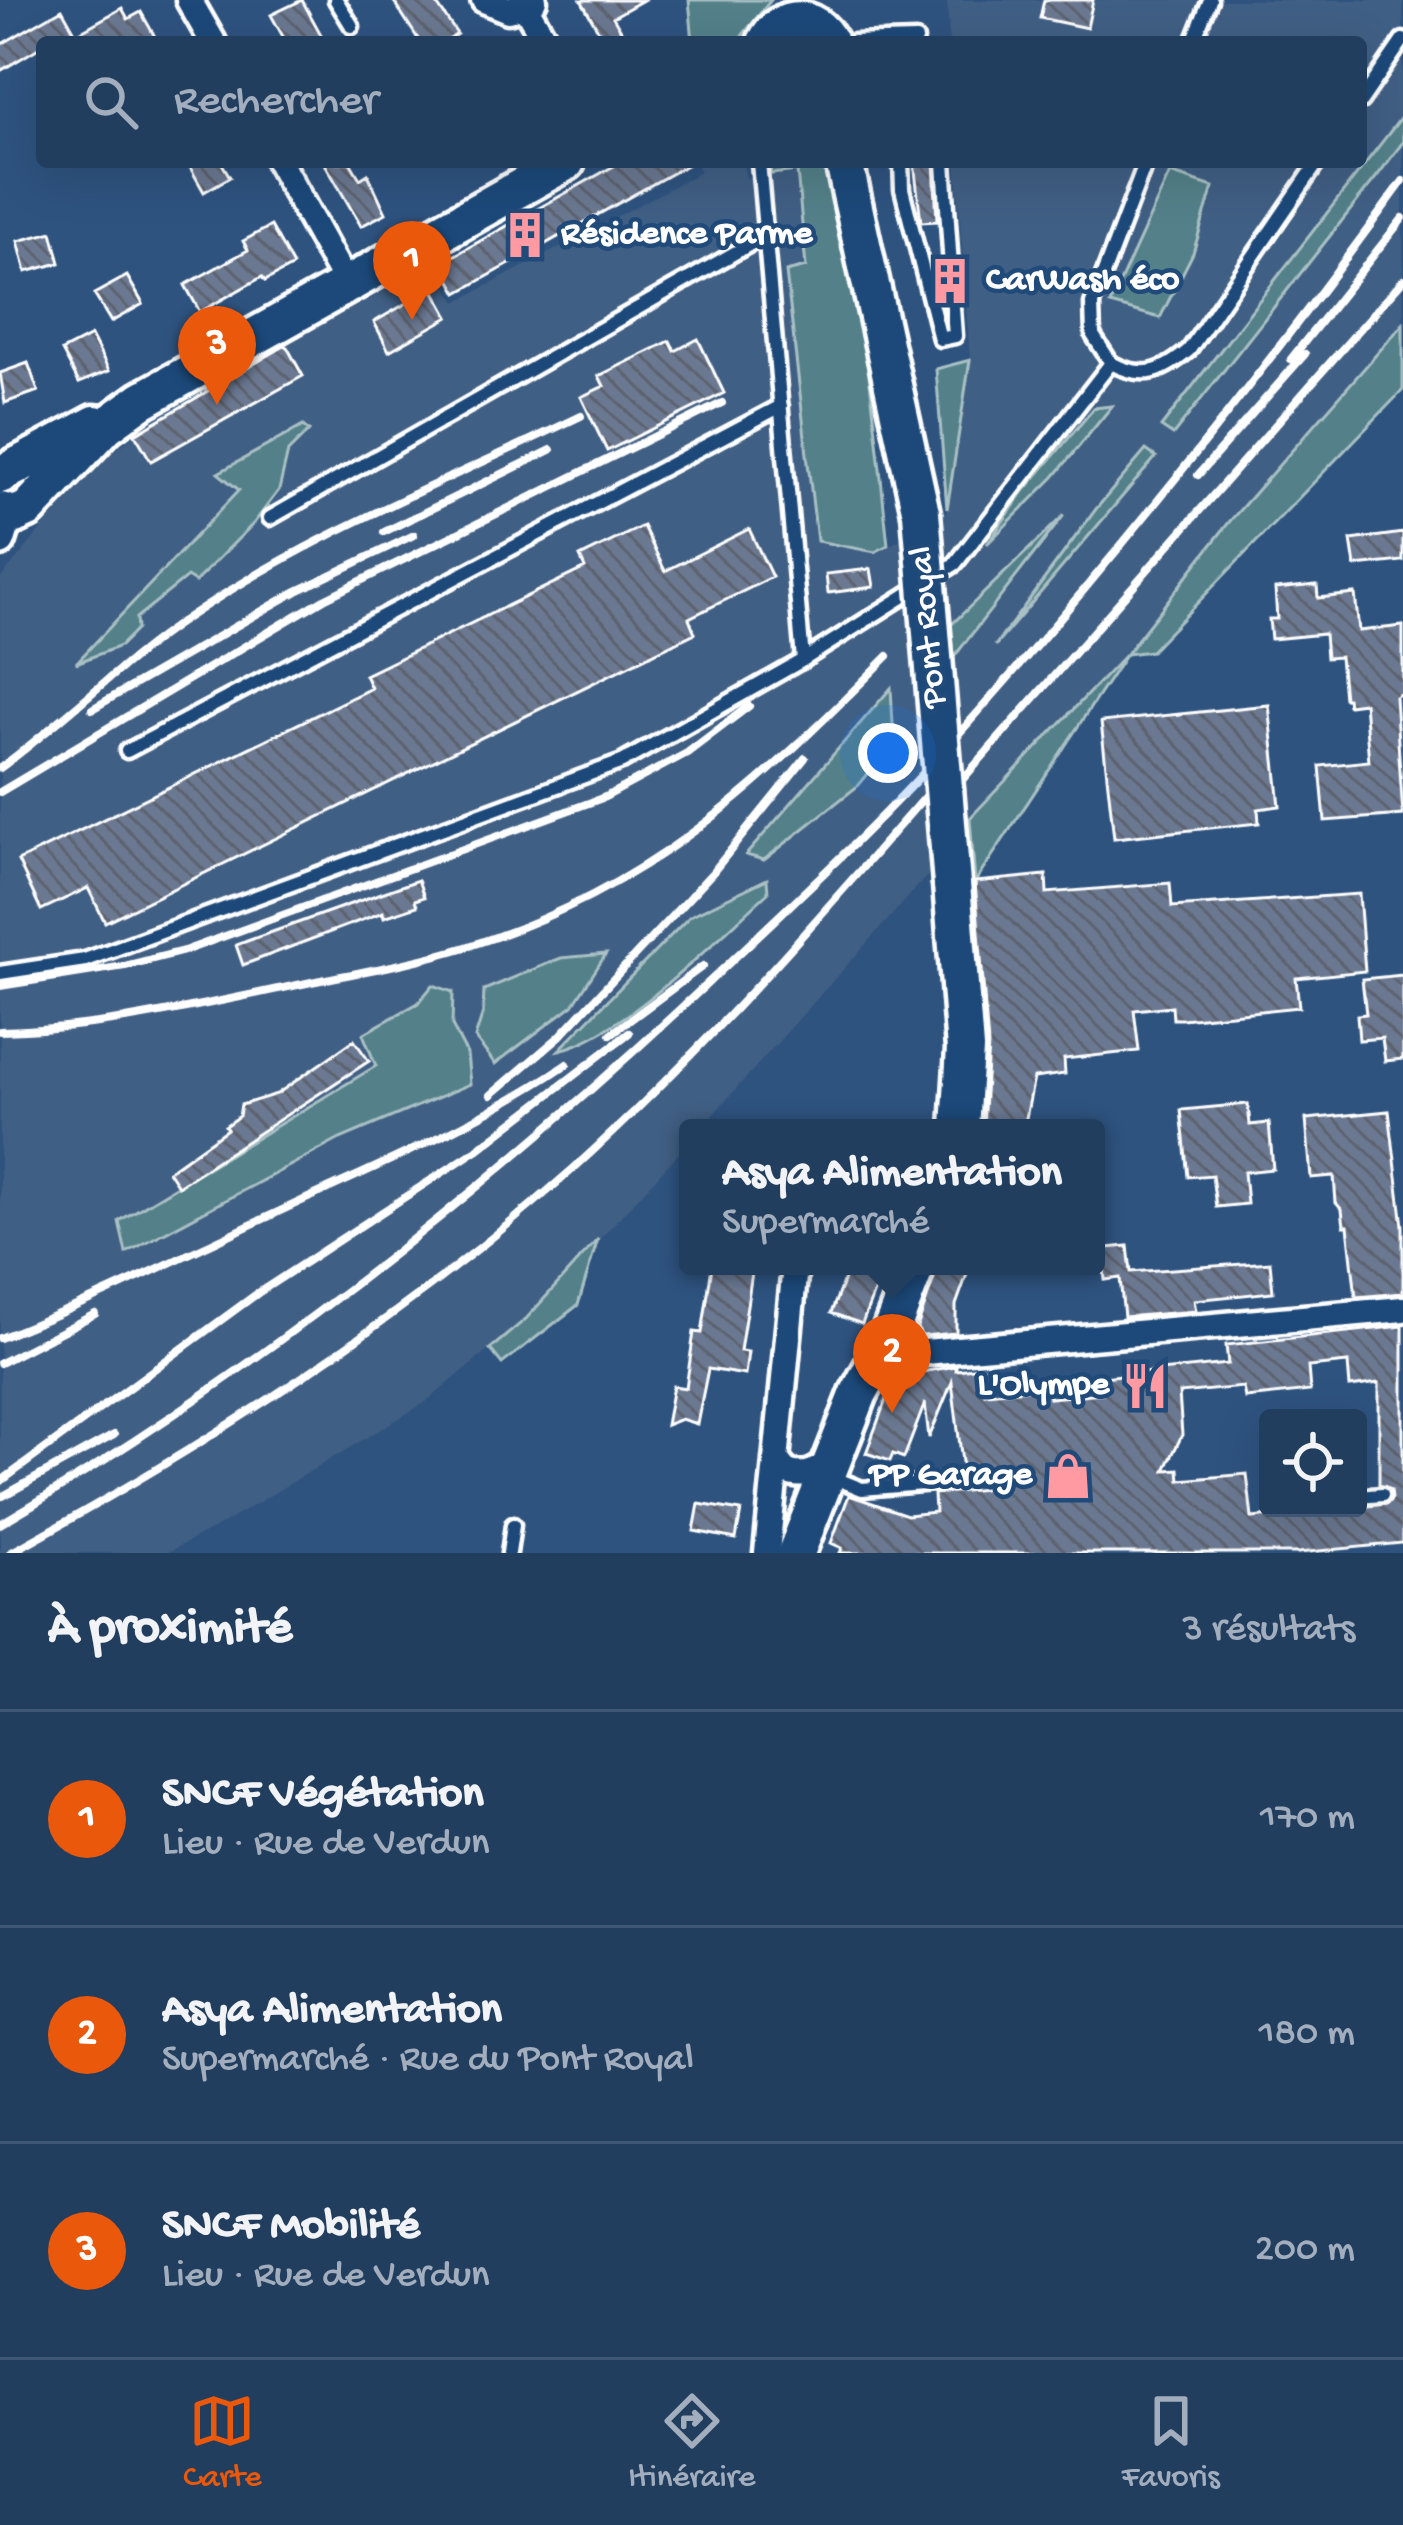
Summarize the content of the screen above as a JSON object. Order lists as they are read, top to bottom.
{
  "streets": {
    "main road": ["Pont Royal"]
  },
  "places": {
    "building": ["Résidence Parme", "CarWash éco"],
    "restaurant": ["L'Olympe"],
    "shop": ["PP Garage"]
  },
  "page": {
    "search": "Rechercher",
    "pins": ["1", "3", "2"],
    "popup": ["Asya Alimentation", "Supermarché"],
    "heading": ["À proximité", "3 résultats"],
    "list": [
      {
        "mark": "1",
        "name": "SNCF Végétation",
        "note": "Lieu · Rue de Verdun",
        "value": "170 m"
      },
      {
        "mark": "2",
        "name": "Asya Alimentation",
        "note": "Supermarché · Rue du Pont Royal",
        "value": "180 m"
      },
      {
        "mark": "3",
        "name": "SNCF Mobilité",
        "note": "Lieu · Rue de Verdun",
        "value": "200 m"
      }
    ],
    "nav": ["Carte", "Itinéraire", "Favoris"]
  }
}
